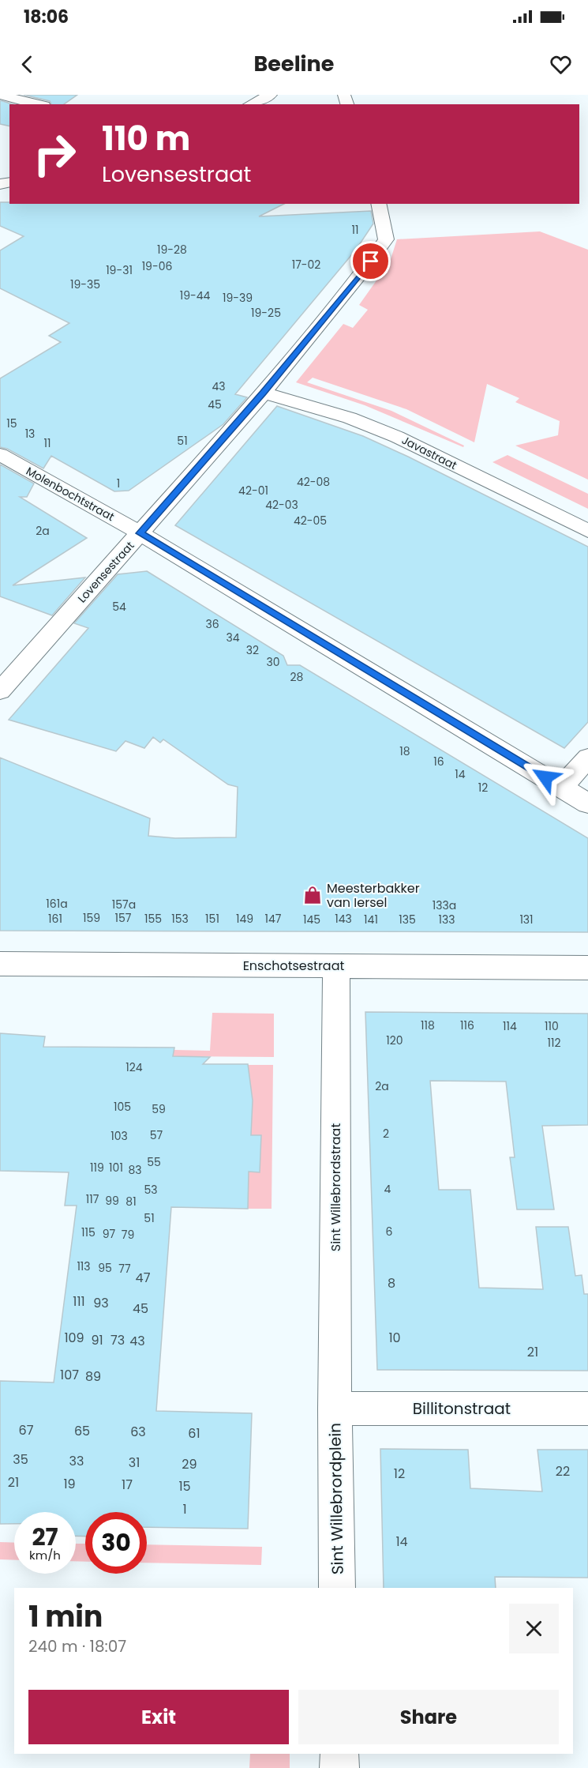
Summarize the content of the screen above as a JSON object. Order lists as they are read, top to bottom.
{
  "streets": {
    "street": [
      "Javastraat",
      "Molenbochtstraat",
      "Lovensestraat",
      "Enschotsestraat",
      "Sint Willebrordstraat",
      "Billitonstraat",
      "Sint Willebrordplein"
    ]
  },
  "crossings": [
    ["Javastraat", "Lovensestraat"],
    ["Molenbochtstraat", "Lovensestraat"],
    ["Enschotsestraat", "Sint Willebrordstraat"],
    ["Sint Willebrordstraat", "Billitonstraat"],
    ["Sint Willebrordstraat", "Sint Willebrordplein"],
    ["Billitonstraat", "Sint Willebrordplein"]
  ],
  "places": {
    "shop": ["Meesterbakker van Iersel"]
  },
  "house_numbers": [
    "11",
    "19-28",
    "17-02",
    "19-06",
    "19-31",
    "19-35",
    "19-44",
    "19-39",
    "19-25",
    "43",
    "45",
    "15",
    "13",
    "51",
    "11",
    "42-08",
    "1",
    "42-01",
    "42-03",
    "42-05",
    "2a",
    "54",
    "36",
    "34",
    "32",
    "30",
    "28",
    "18",
    "16",
    "14",
    "12",
    "161a",
    "157a",
    "133a",
    "159",
    "157",
    "161",
    "155",
    "153",
    "151",
    "149",
    "147",
    "143",
    "145",
    "141",
    "135",
    "133",
    "131",
    "118",
    "116",
    "114",
    "110",
    "120",
    "112",
    "124",
    "2a",
    "105",
    "59",
    "2",
    "57",
    "103",
    "55",
    "119",
    "101",
    "83",
    "4",
    "53",
    "117",
    "99",
    "81",
    "51",
    "6",
    "115",
    "97",
    "79",
    "113",
    "95",
    "77",
    "47",
    "8",
    "111",
    "93",
    "45",
    "109",
    "10",
    "91",
    "73",
    "43",
    "21",
    "107",
    "89",
    "67",
    "65",
    "63",
    "61",
    "35",
    "33",
    "31",
    "29",
    "22",
    "12",
    "21",
    "19",
    "17",
    "15",
    "1",
    "14"
  ],
  "page": {
    "status": "18:06",
    "header": "Beeline",
    "turn": ["110 m", "Lovensestraat"],
    "speed": "27 km/h",
    "limit": "30",
    "heading": ["1 min", "240 m · 18:07"],
    "buttons": ["Exit", "Share"]
  }
}
